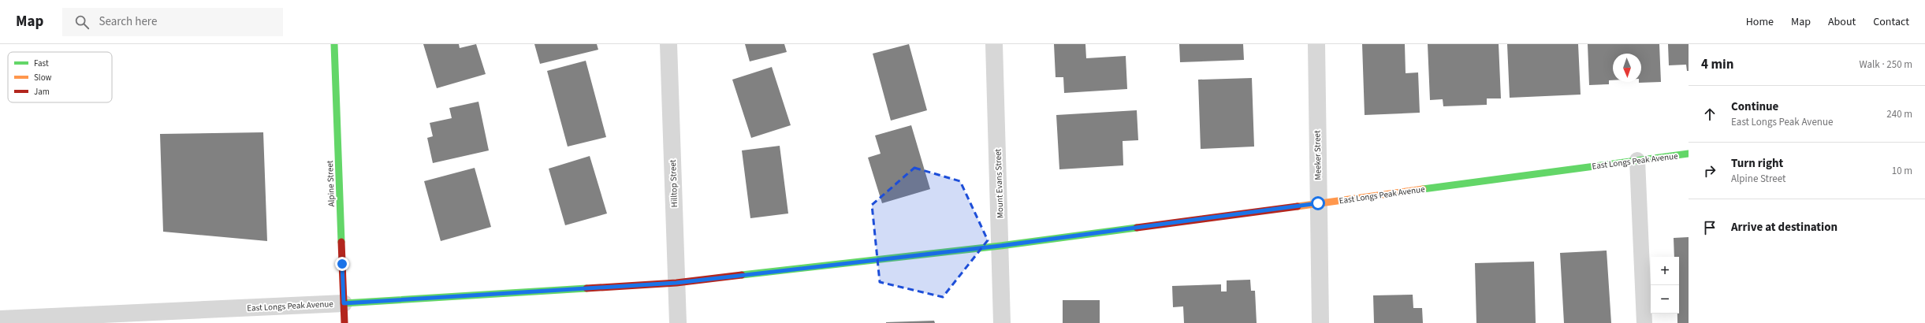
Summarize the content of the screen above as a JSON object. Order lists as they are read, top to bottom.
{
  "streets": {
    "street": [
      "Meeker Street",
      "East Longs Peak Avenue",
      "Alpine Street",
      "Hilltop Street",
      "Mount Evans Street"
    ]
  },
  "crossings": [
    ["Meeker Street", "East Longs Peak Avenue"],
    ["East Longs Peak Avenue", "Alpine Street"],
    ["East Longs Peak Avenue", "Hilltop Street"],
    ["East Longs Peak Avenue", "Mount Evans Street"]
  ],
  "legend": ["Fast", "Slow", "Jam"],
  "north": "bottom",
  "page": {
    "header": "Map",
    "search": "Search here",
    "nav": [
      "Home",
      "Map",
      "About",
      "Contact"
    ],
    "heading": ["4 min", "Walk · 250 m"],
    "list": [
      ["Continue", "East Longs Peak Avenue", "240 m"],
      ["Turn right", "Alpine Street", "10 m"],
      "Arrive at destination"
    ],
    "map_buttons": ["+", "−"]
  }
}
